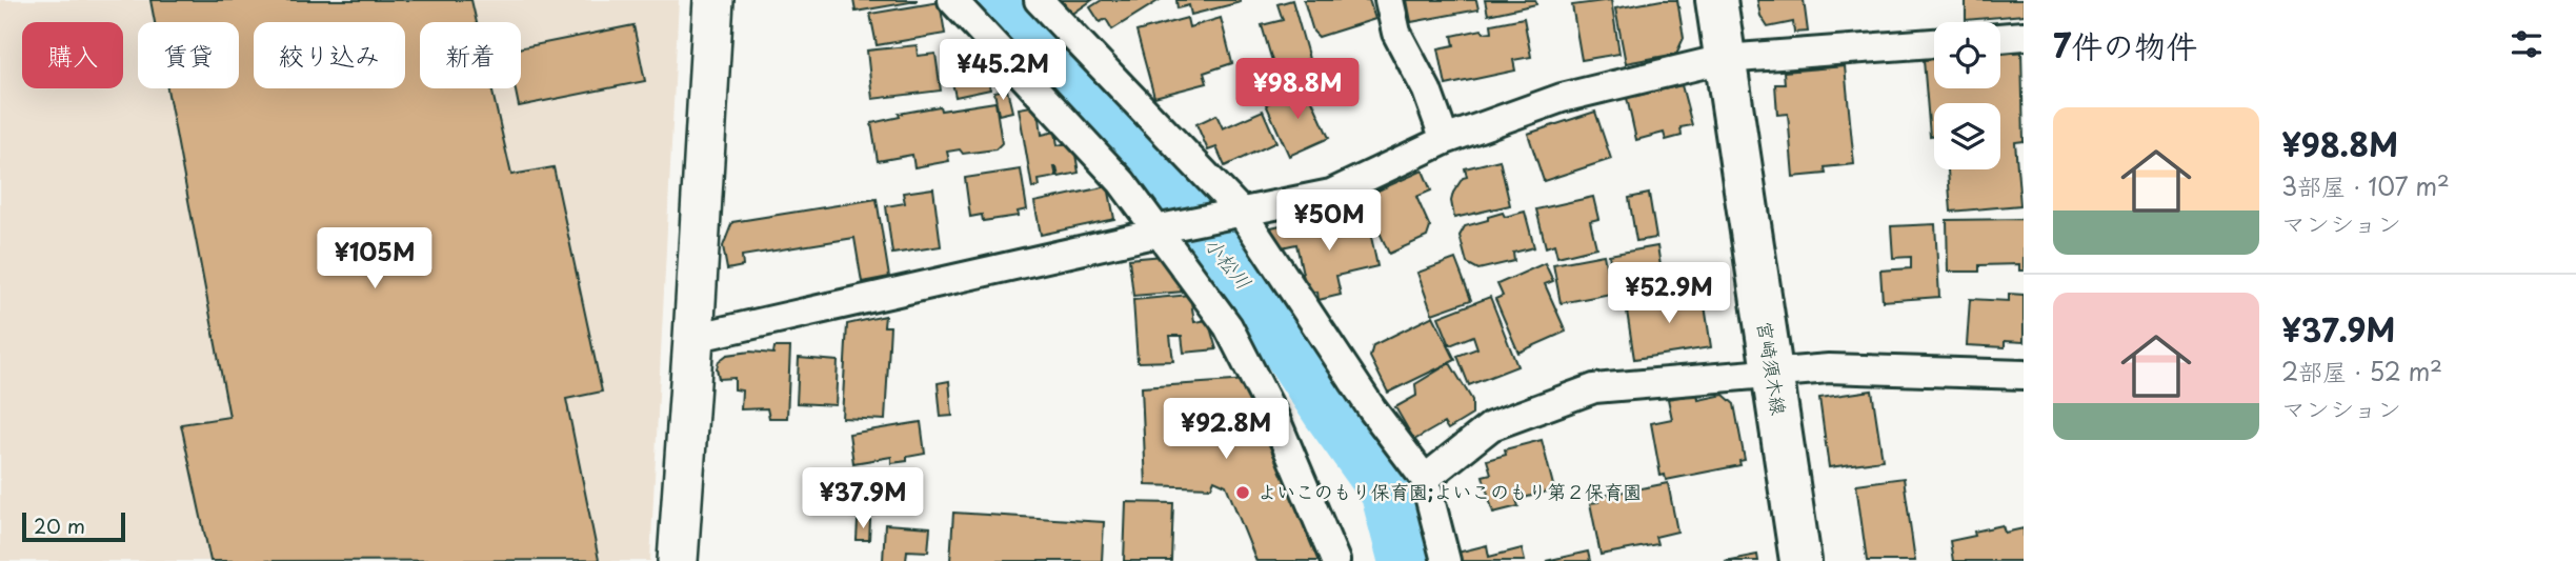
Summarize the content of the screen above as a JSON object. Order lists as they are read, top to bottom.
{
  "streets": {
    "main road": ["宮崎須木線"]
  },
  "water": ["小松川"],
  "places": ["よいこのもり保育園;よいこのもり第２保育園"],
  "scale_bar": "20 m",
  "page": {
    "heading": "7件の物件",
    "chip": [
      "購入",
      "賃貸",
      "絞り込み",
      "新着"
    ],
    "price": [
      "¥45.2M",
      "¥98.8M",
      "¥50M",
      "¥105M",
      "¥52.9M",
      "¥92.8M",
      "¥37.9M"
    ],
    "list": [
      {
        "name": "¥98.8M",
        "note": "3部屋 · 107 m² · マンション"
      },
      {
        "name": "¥37.9M",
        "note": "2部屋 · 52 m² · マンション"
      }
    ],
    "scale": "20 m"
  }
}
